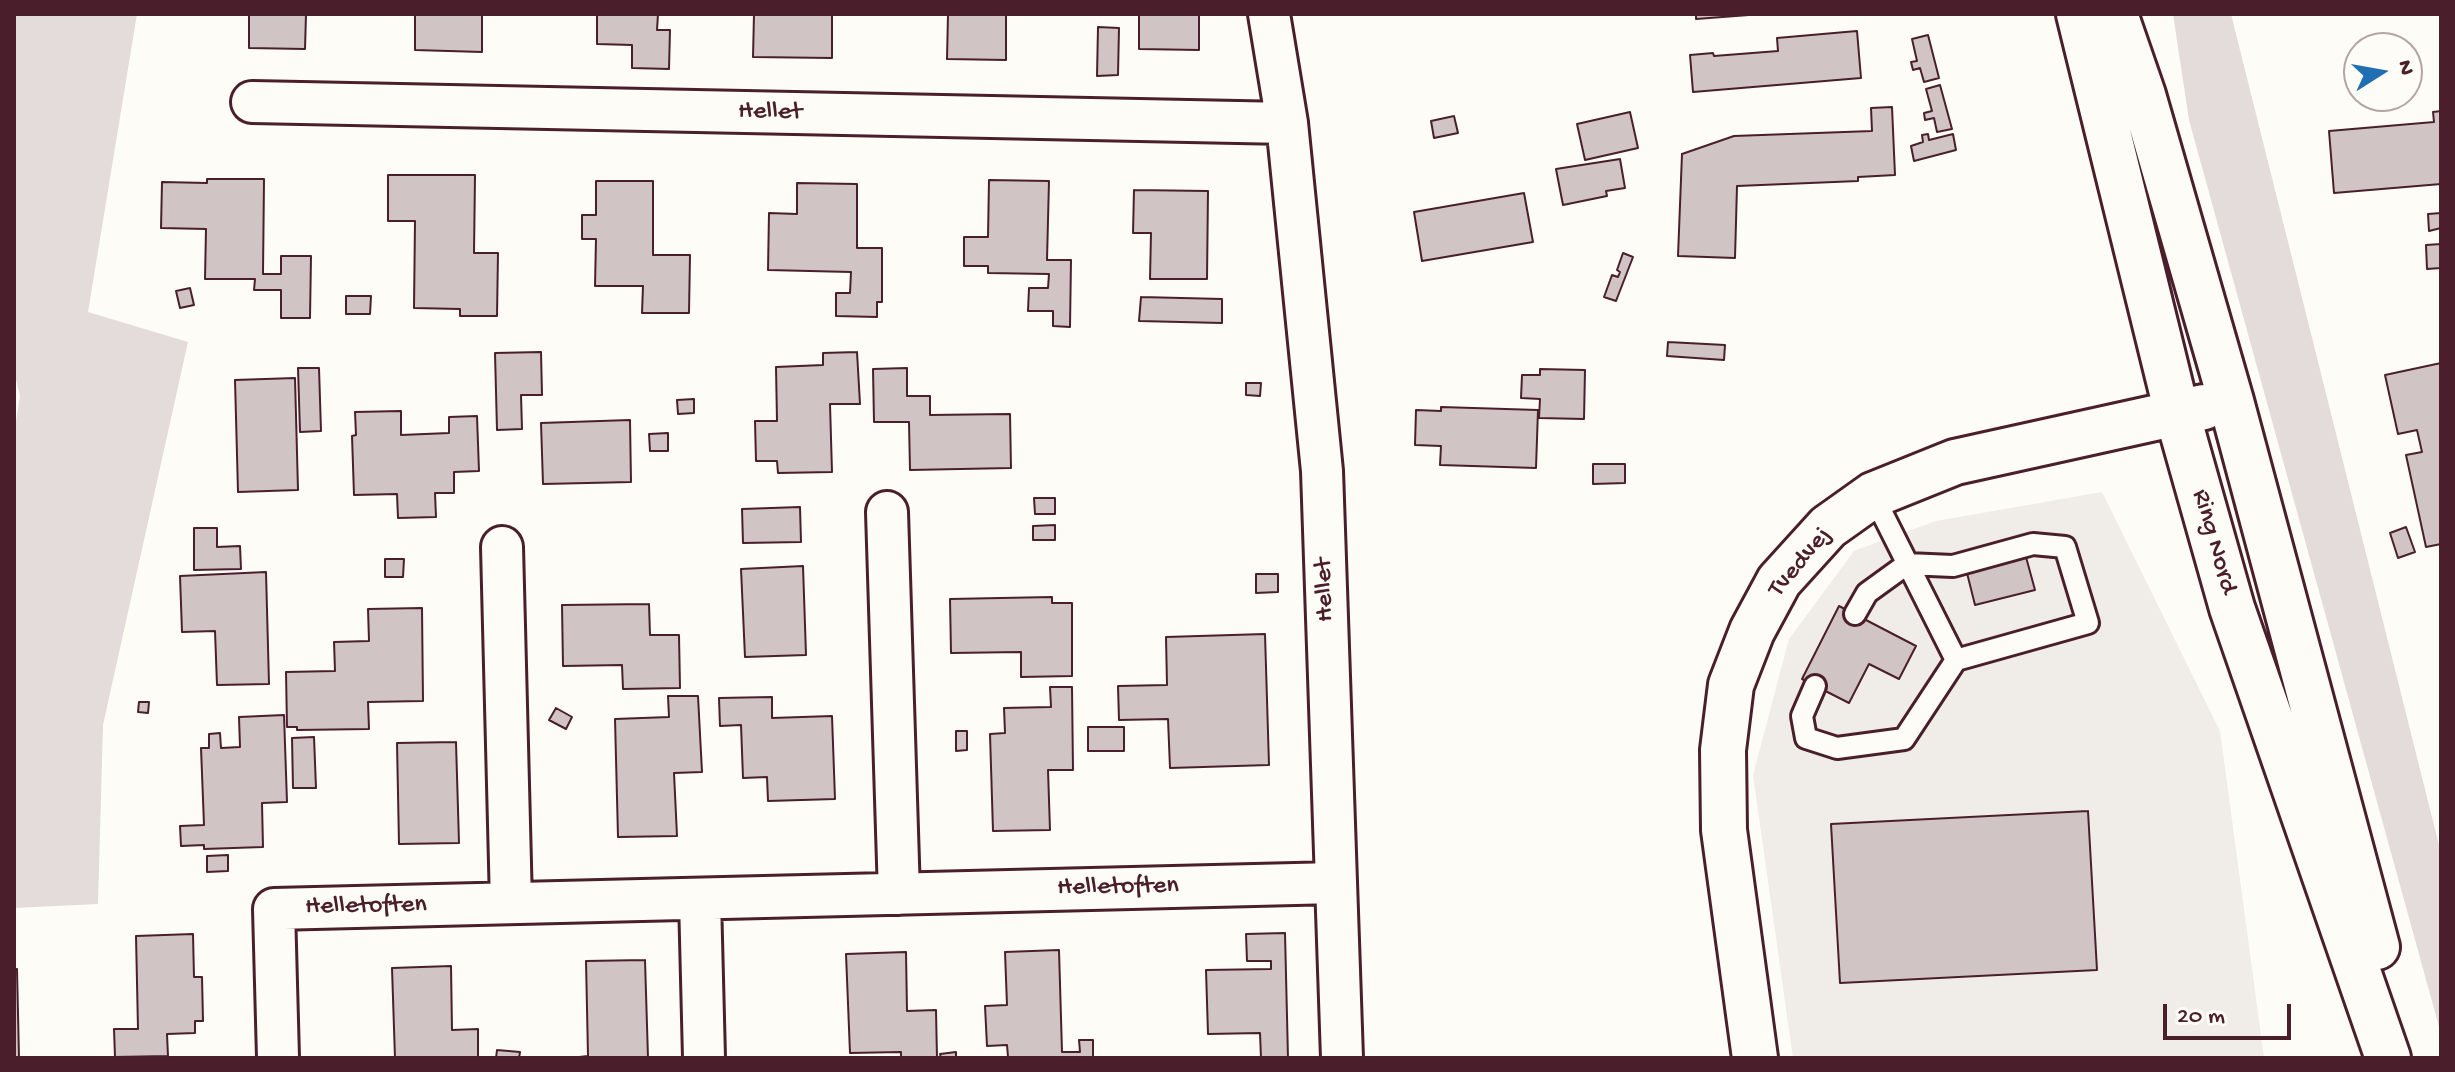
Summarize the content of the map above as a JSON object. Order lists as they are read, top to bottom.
{
  "streets": {
    "main road": ["Ring Nord", "Tvedvej"],
    "street": ["Hellet", "Helletoften"]
  },
  "crossings": [
    ["Hellet", "Helletoften"],
    ["Ring Nord", "Tvedvej"]
  ],
  "scale_bar": "20 m",
  "north": "right"
}
